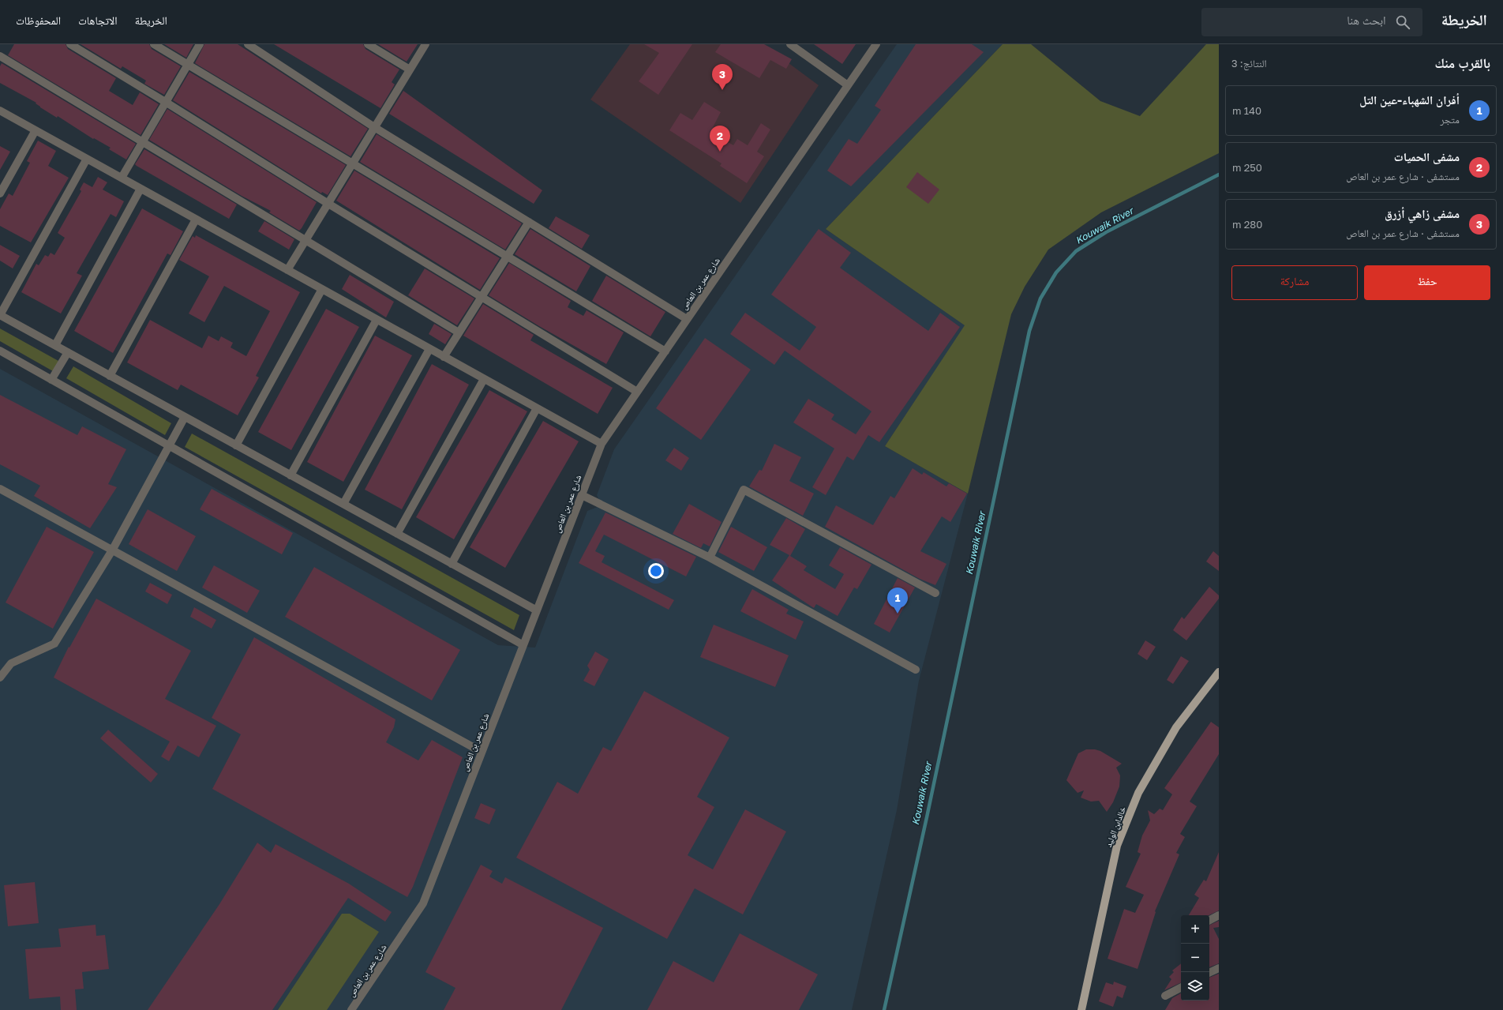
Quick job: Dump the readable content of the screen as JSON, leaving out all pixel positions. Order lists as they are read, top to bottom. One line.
{"streets":{"main road":["خالدابن الوليد"],"street":["شارع عمر بن العاص"]},"water":["Kouwaik River"],"page":{"header":"الخريطة","search":"ابحث هنا","nav":["الخريطة","الاتجاهات","المحفوظات"],"heading":["بالقرب منك","النتائج: 3"],"pins":["3","2","1"],"list":[{"mark":"1","name":"أفران الشهباء-عين التل","note":"متجر","value":"140 m"},{"mark":"2","name":"مشفى الحميات","note":"مستشفى · شارع عمر بن العاص","value":"250 m"},{"mark":"3","name":"مشفى زاهي أزرق","note":"مستشفى · شارع عمر بن العاص","value":"280 m"}],"buttons":["حفظ","مشاركة"],"map_buttons":["+","−"]}}
